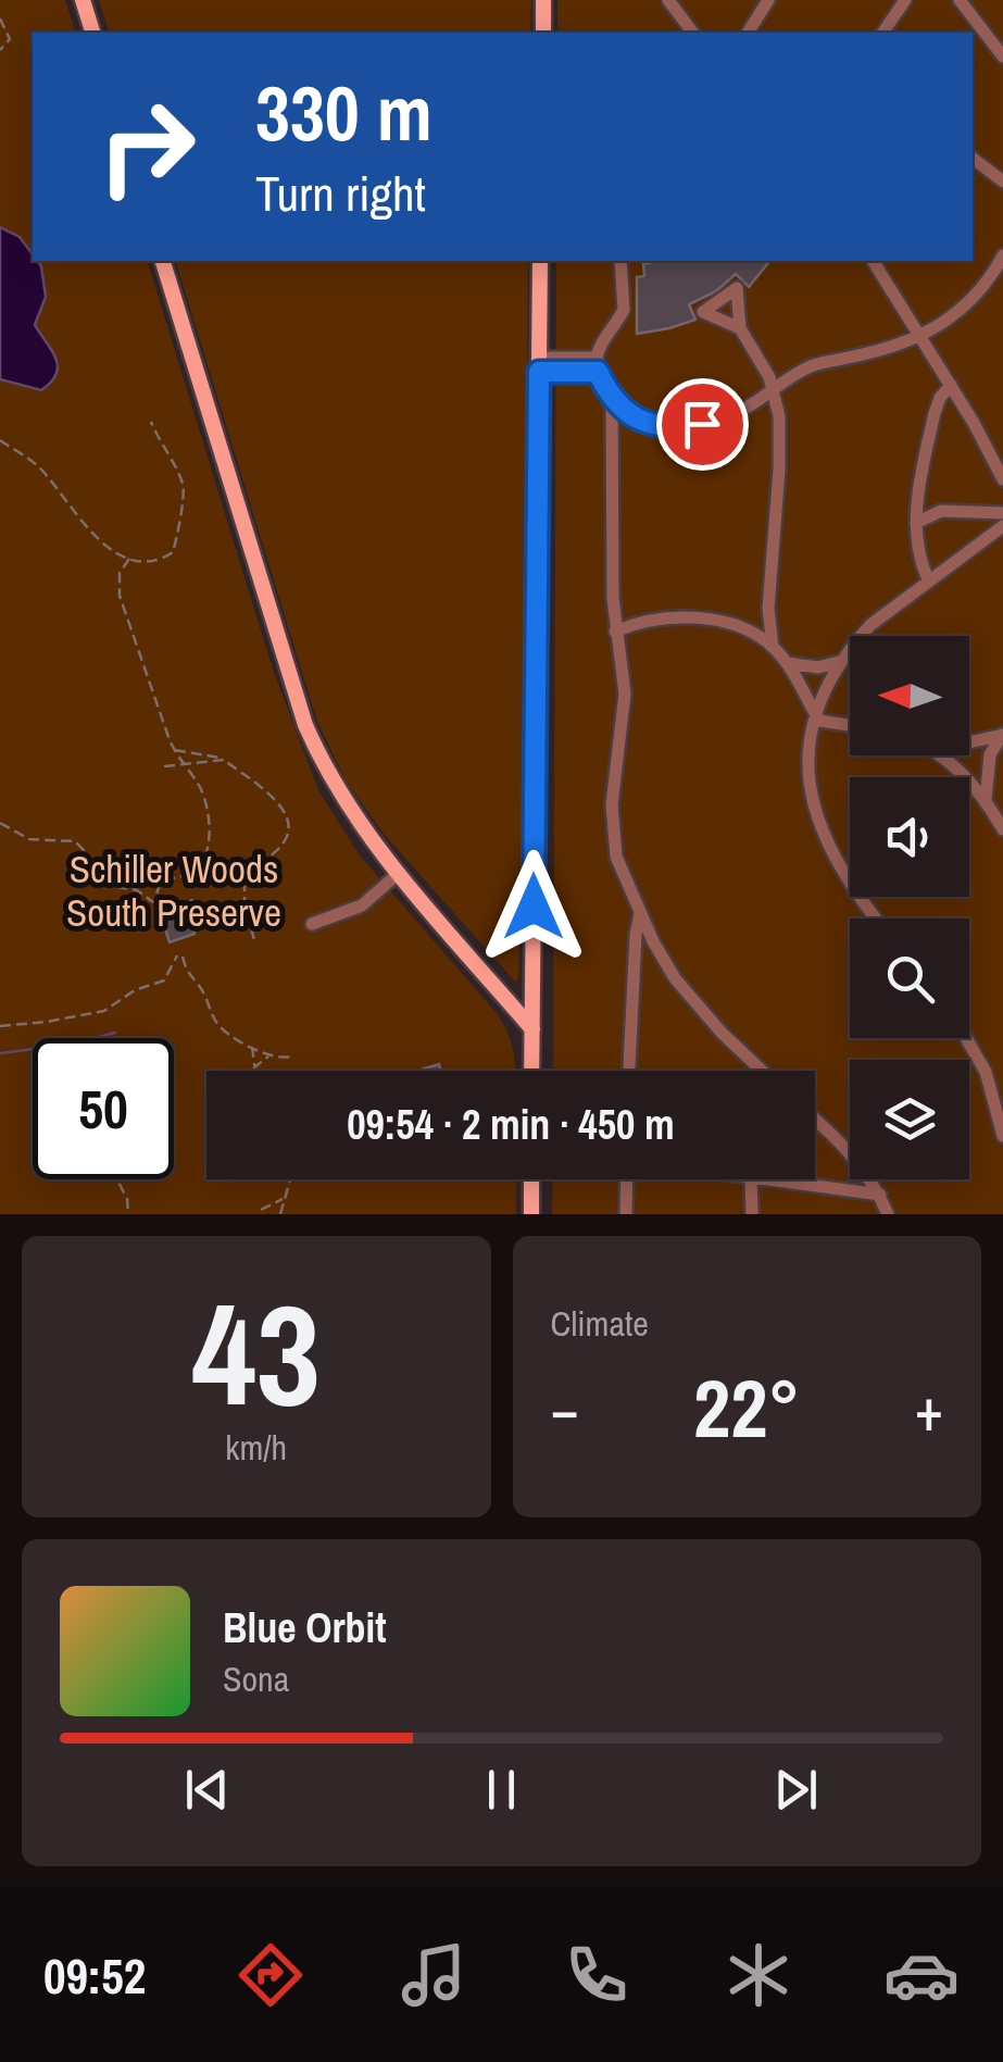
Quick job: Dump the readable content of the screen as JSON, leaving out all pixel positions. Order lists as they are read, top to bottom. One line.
{"parks":["Schiller Woods South Preserve"],"north":"left","page":{"turn":["330 m","Turn right"],"limit":"50","trip":"09:54 · 2 min · 450 m","tile":[["43","km/h"],"Climate"],"heat":["−","22°","+"],"song":["Blue Orbit","Sona"],"tabs":"09:52"}}
